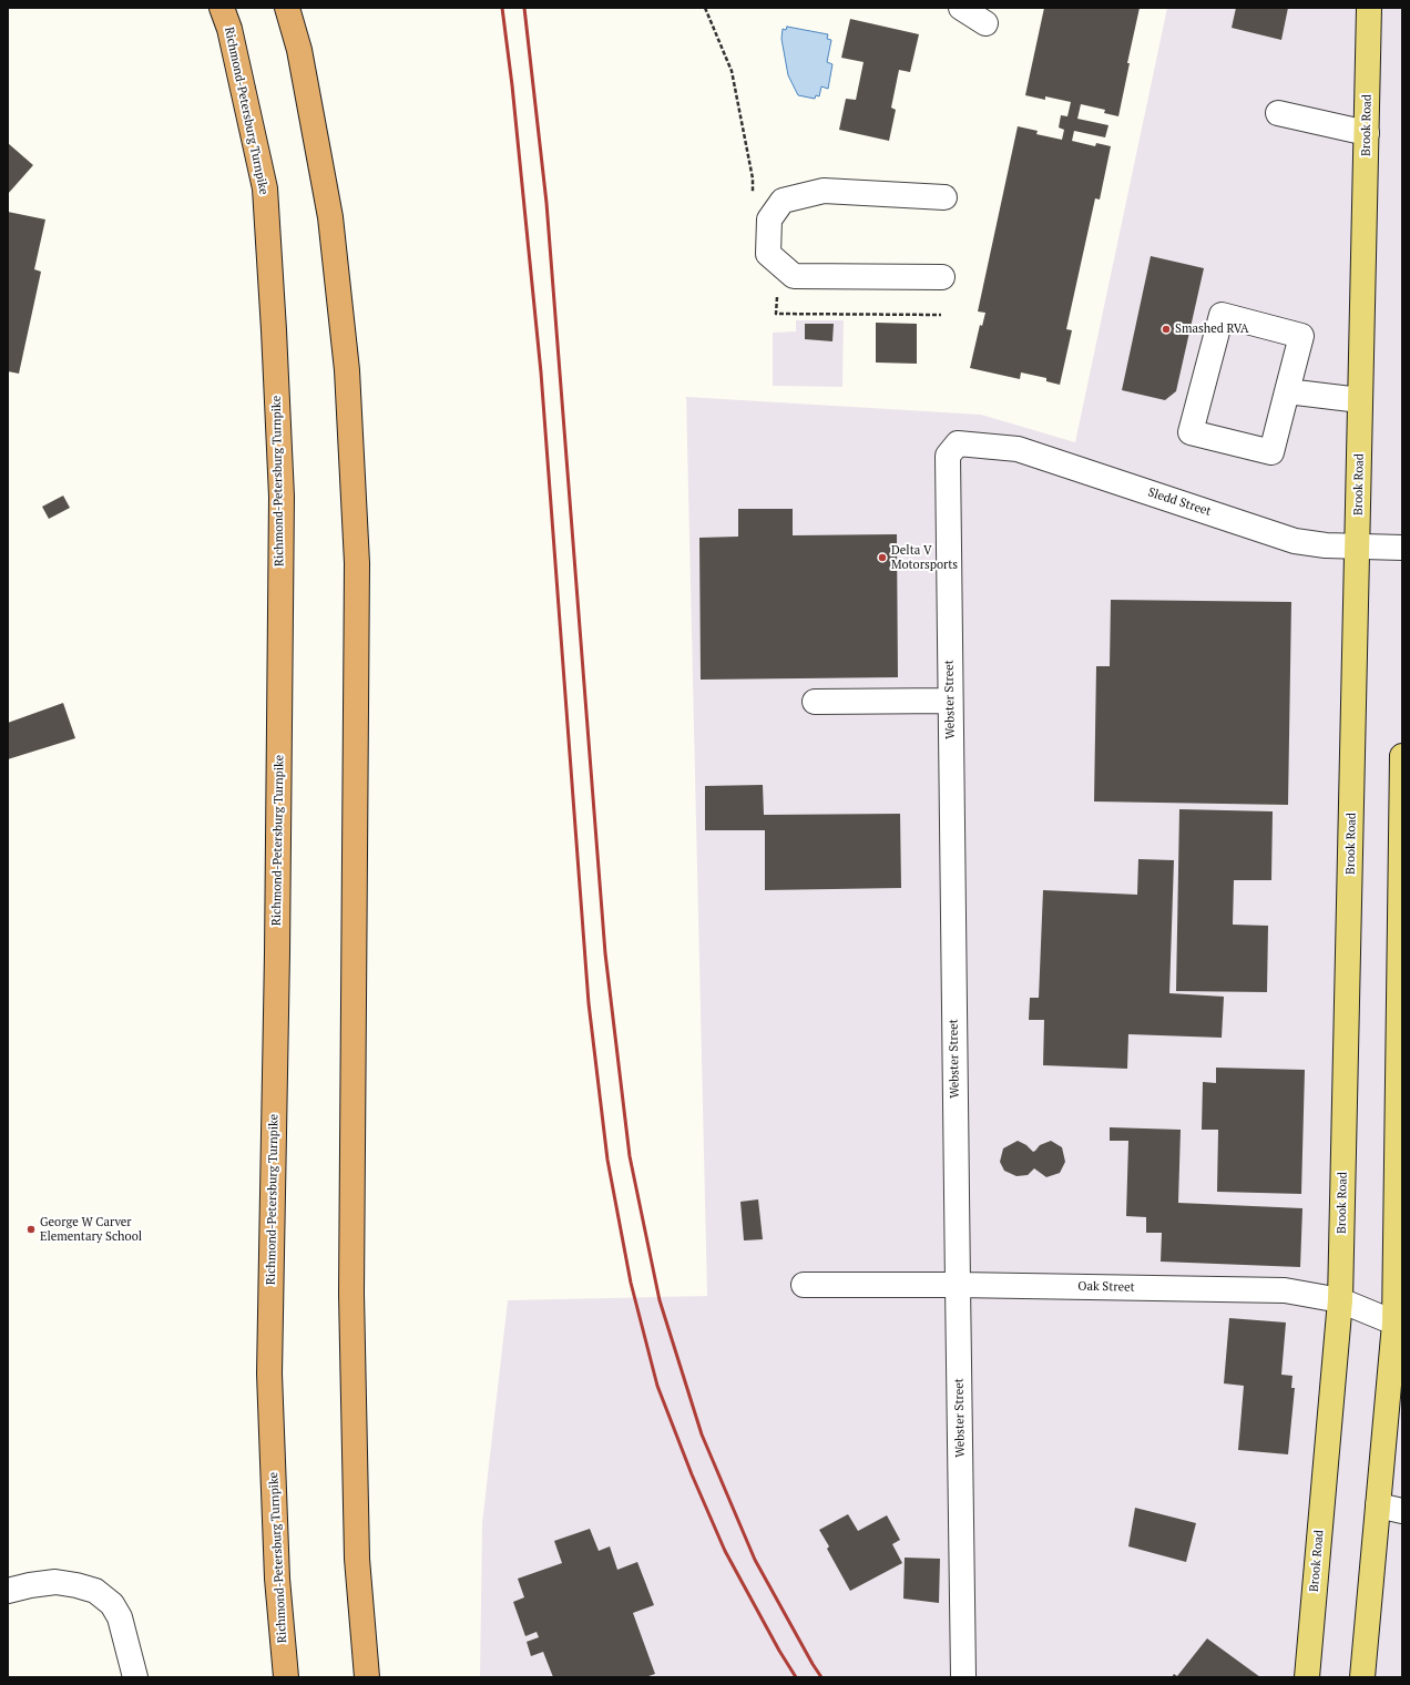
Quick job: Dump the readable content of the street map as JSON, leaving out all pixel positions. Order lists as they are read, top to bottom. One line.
{"streets":{"highway":["Richmond-Petersburg Turnpike"],"main road":["Brook Road"],"street":["Sledd Street","Webster Street","Oak Street"]},"crossings":[["Brook Road","Sledd Street"],["Brook Road","Oak Street"],["Sledd Street","Webster Street"],["Webster Street","Oak Street"]],"places":["Smashed RVA","Delta V Motorsports","George W Carver Elementary School"]}
